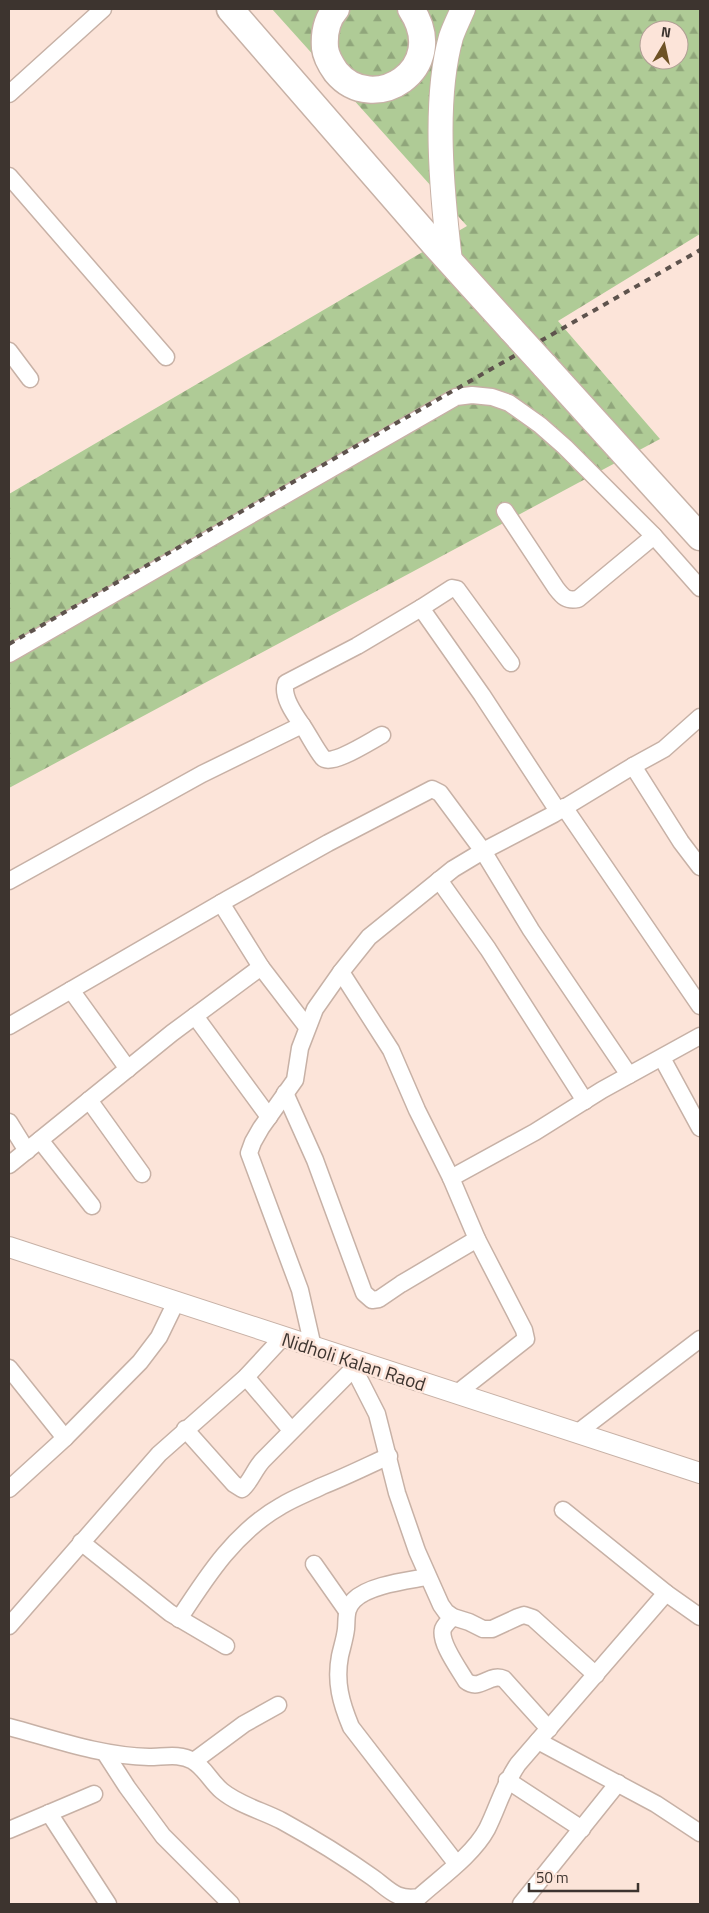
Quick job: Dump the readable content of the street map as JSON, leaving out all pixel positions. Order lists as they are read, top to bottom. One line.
{"streets":{"street":["Nidholi Kalan Raod"]},"scale_bar":"50 m","north":"top"}
